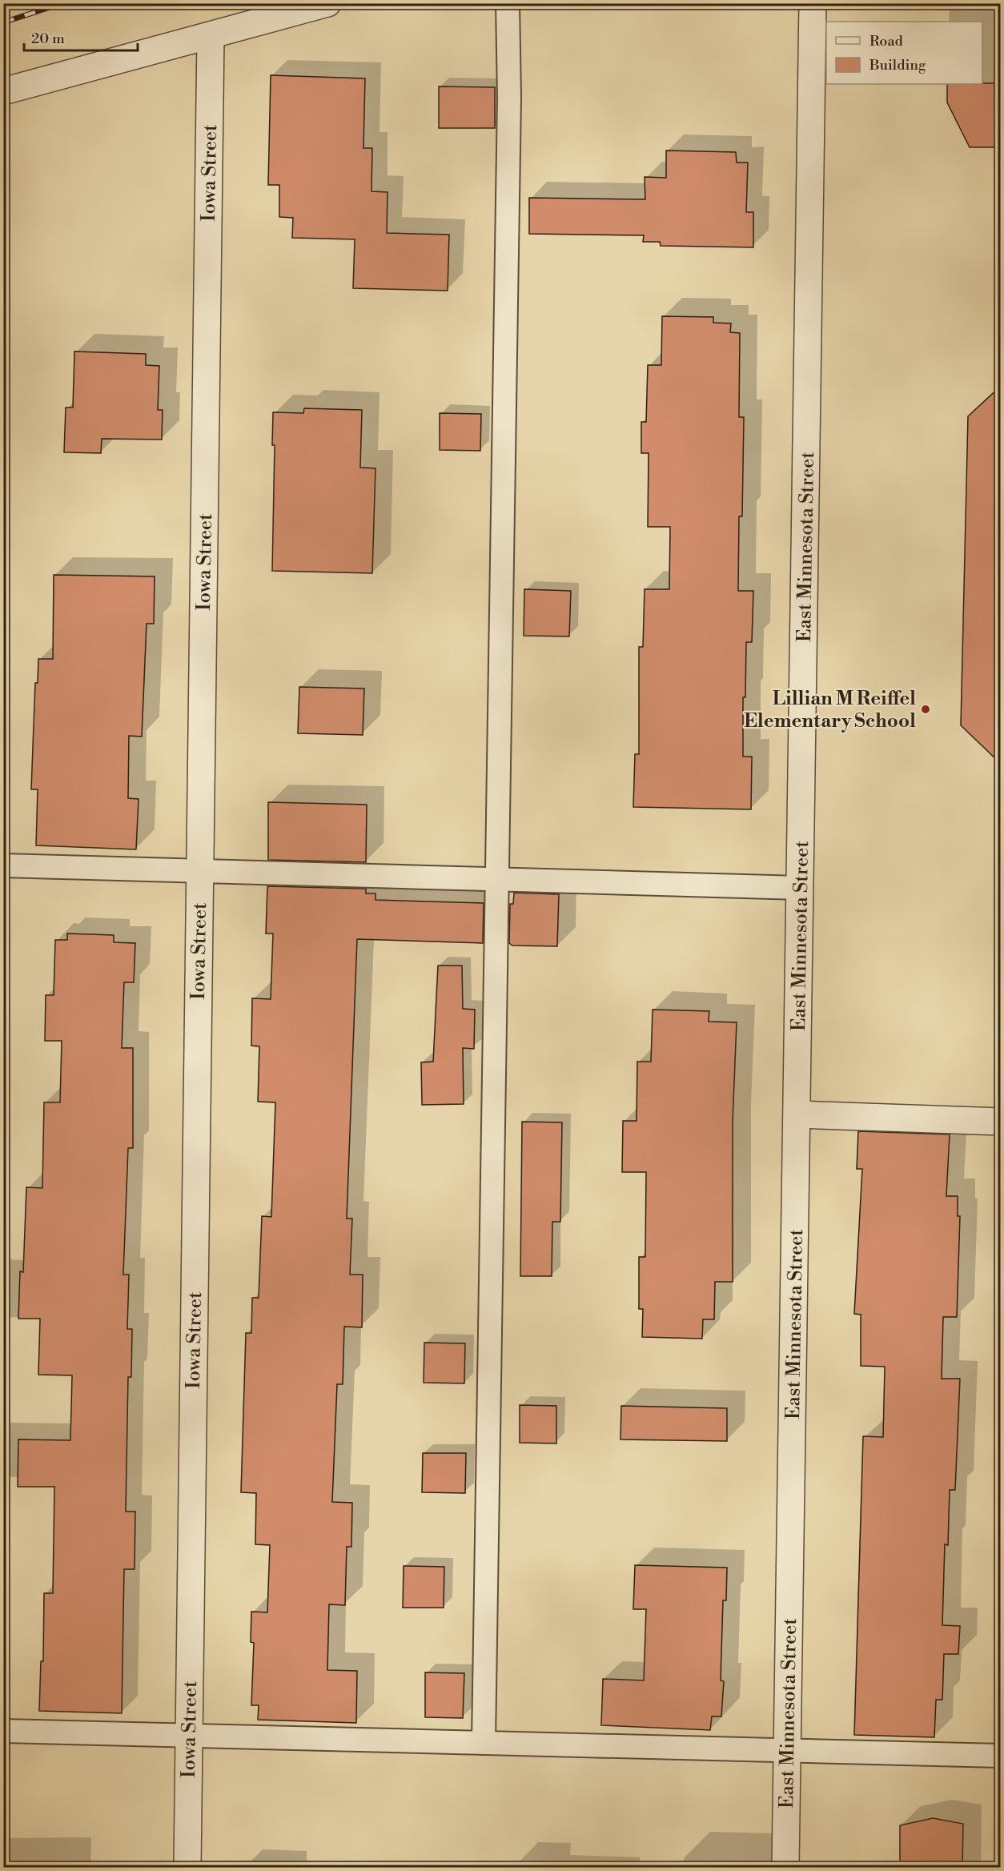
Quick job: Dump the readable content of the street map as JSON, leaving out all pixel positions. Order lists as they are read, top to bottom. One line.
{"streets":{"street":["Iowa Street","East Minnesota Street"]},"places":["Lillian M Reiffel Elementary School"],"legend":["Road","Building"],"scale_bar":"20 m"}
